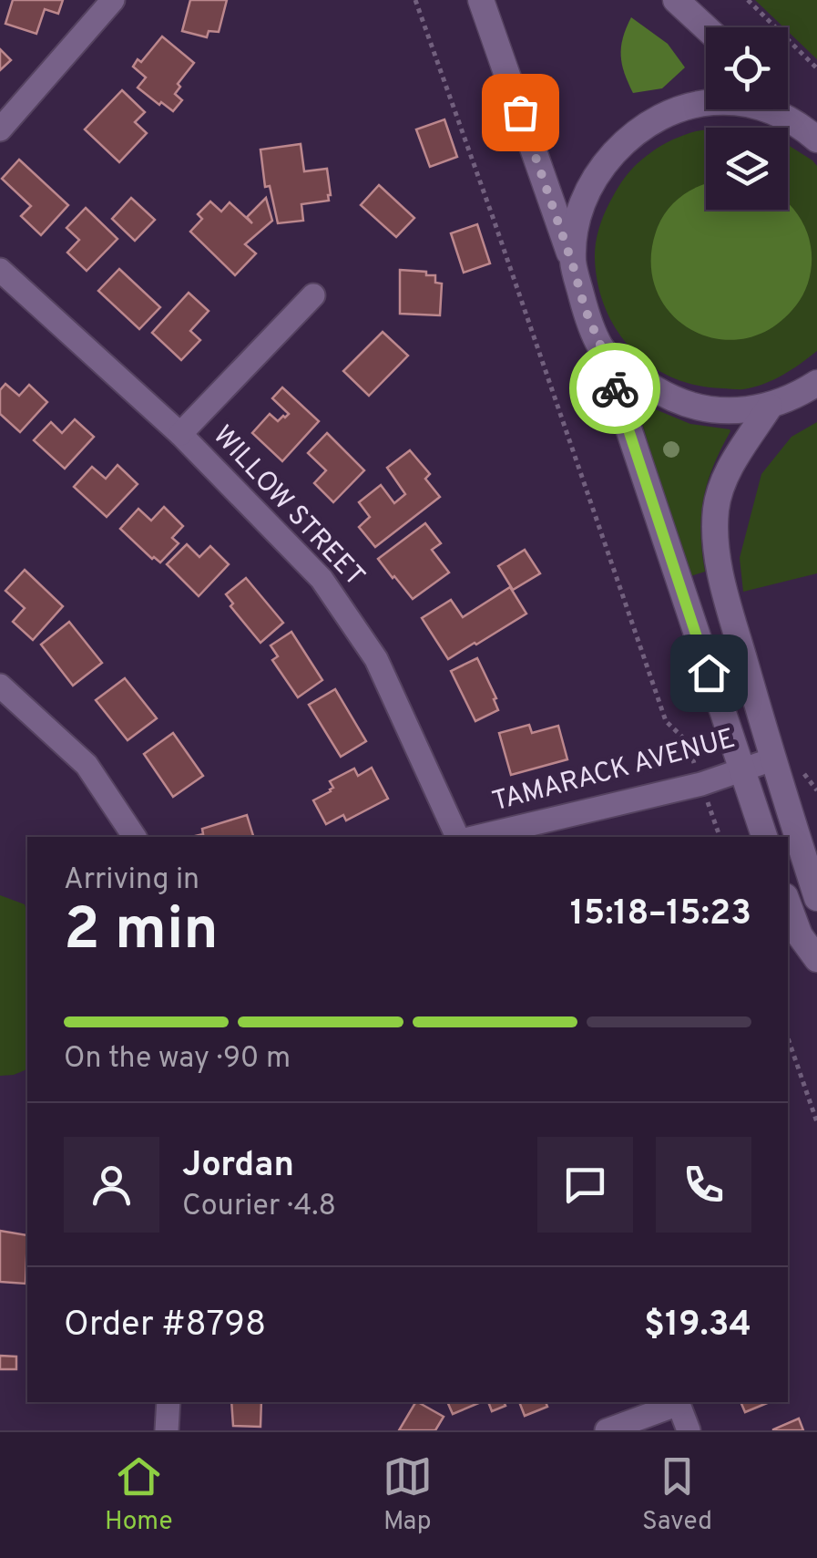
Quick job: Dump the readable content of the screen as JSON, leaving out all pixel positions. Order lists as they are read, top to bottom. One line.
{"streets":{"street":["WILLOW STREET","TAMARACK AVENUE"]},"page":{"heading":["2 min","Arriving in","15:18–15:23"],"panel":["Jordan","Courier · 4.8","Order #8798","$19.34"],"bar":"On the way · 90 m","tabs":["Home","Map","Saved"]}}
